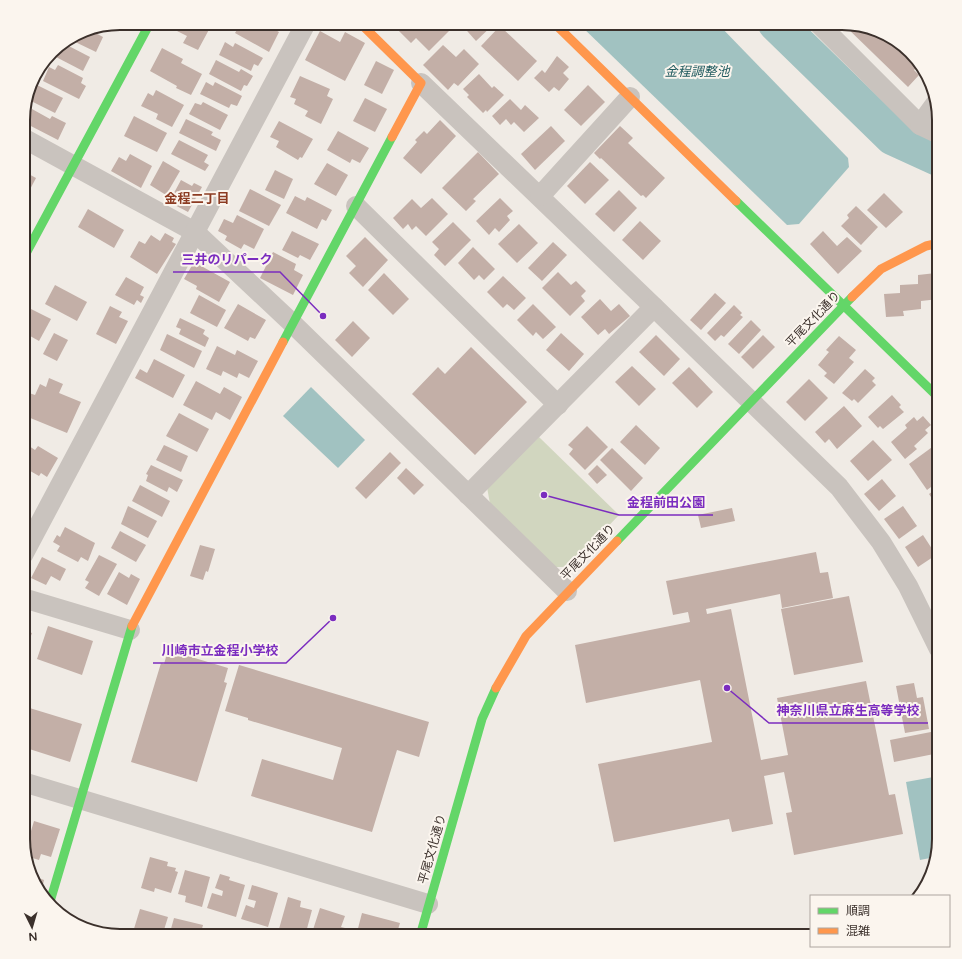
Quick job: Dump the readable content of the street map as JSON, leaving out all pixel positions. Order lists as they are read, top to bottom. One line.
{"streets":{"street":["平尾文化通り"]},"districts":["金程二丁目"],"water":["金程調整池"],"places":["三井のリパーク","金程前田公園","川崎市立金程小学校","神奈川県立麻生高等学校"],"legend":["順調","混雑"],"north":"bottom"}
